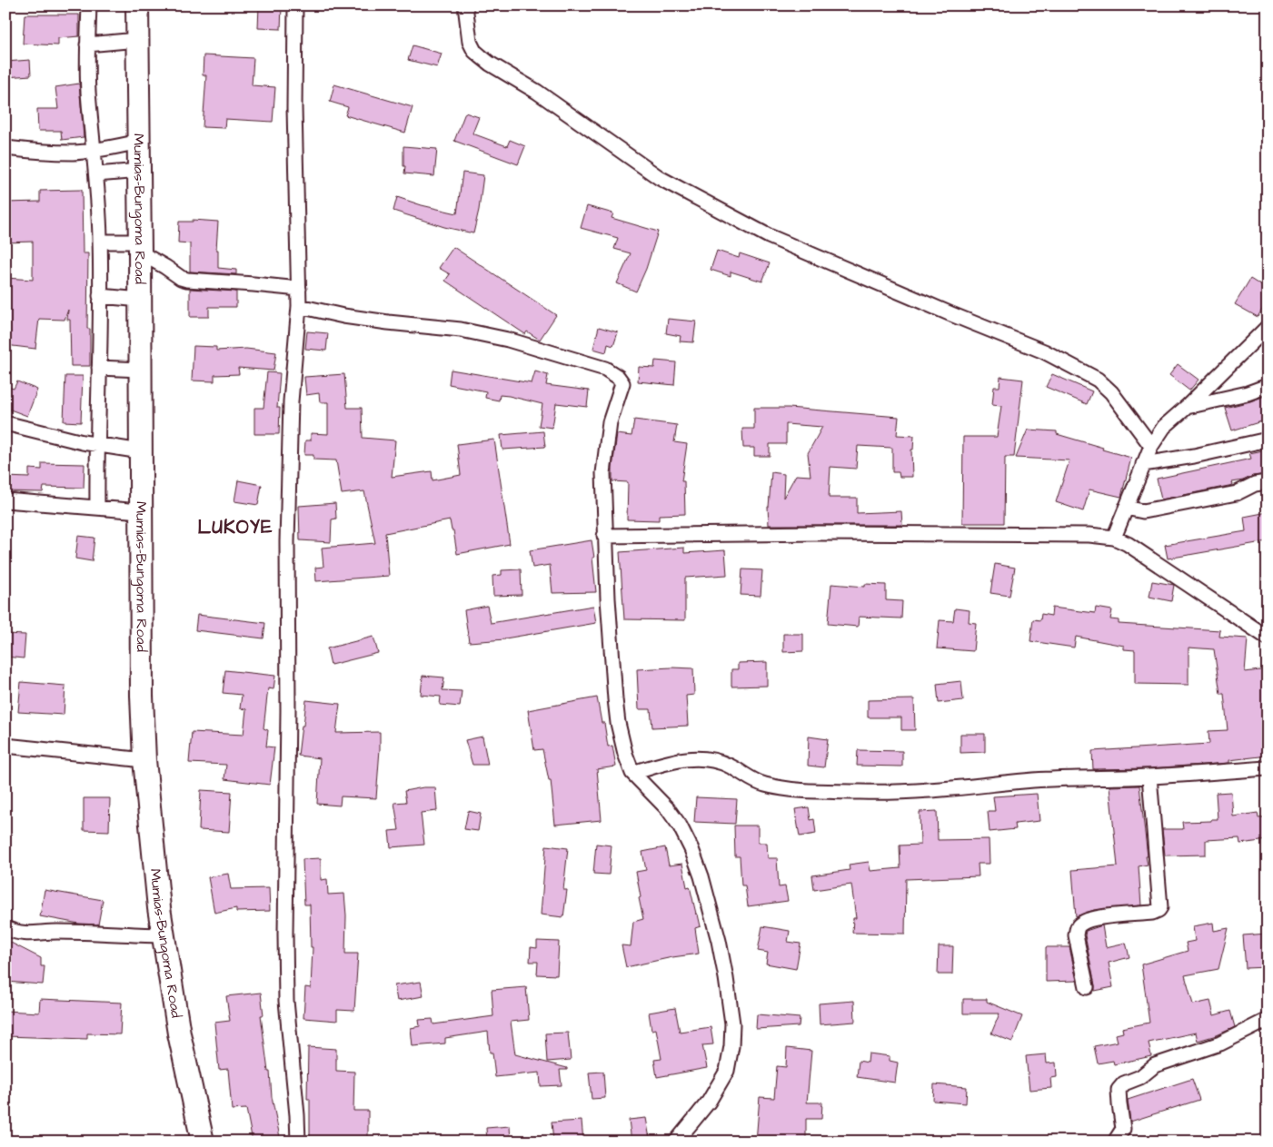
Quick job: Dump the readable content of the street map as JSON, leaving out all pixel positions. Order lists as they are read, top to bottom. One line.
{"streets":{"highway":["Mumias-Bungoma Road"]},"districts":["LUKOYE"]}
